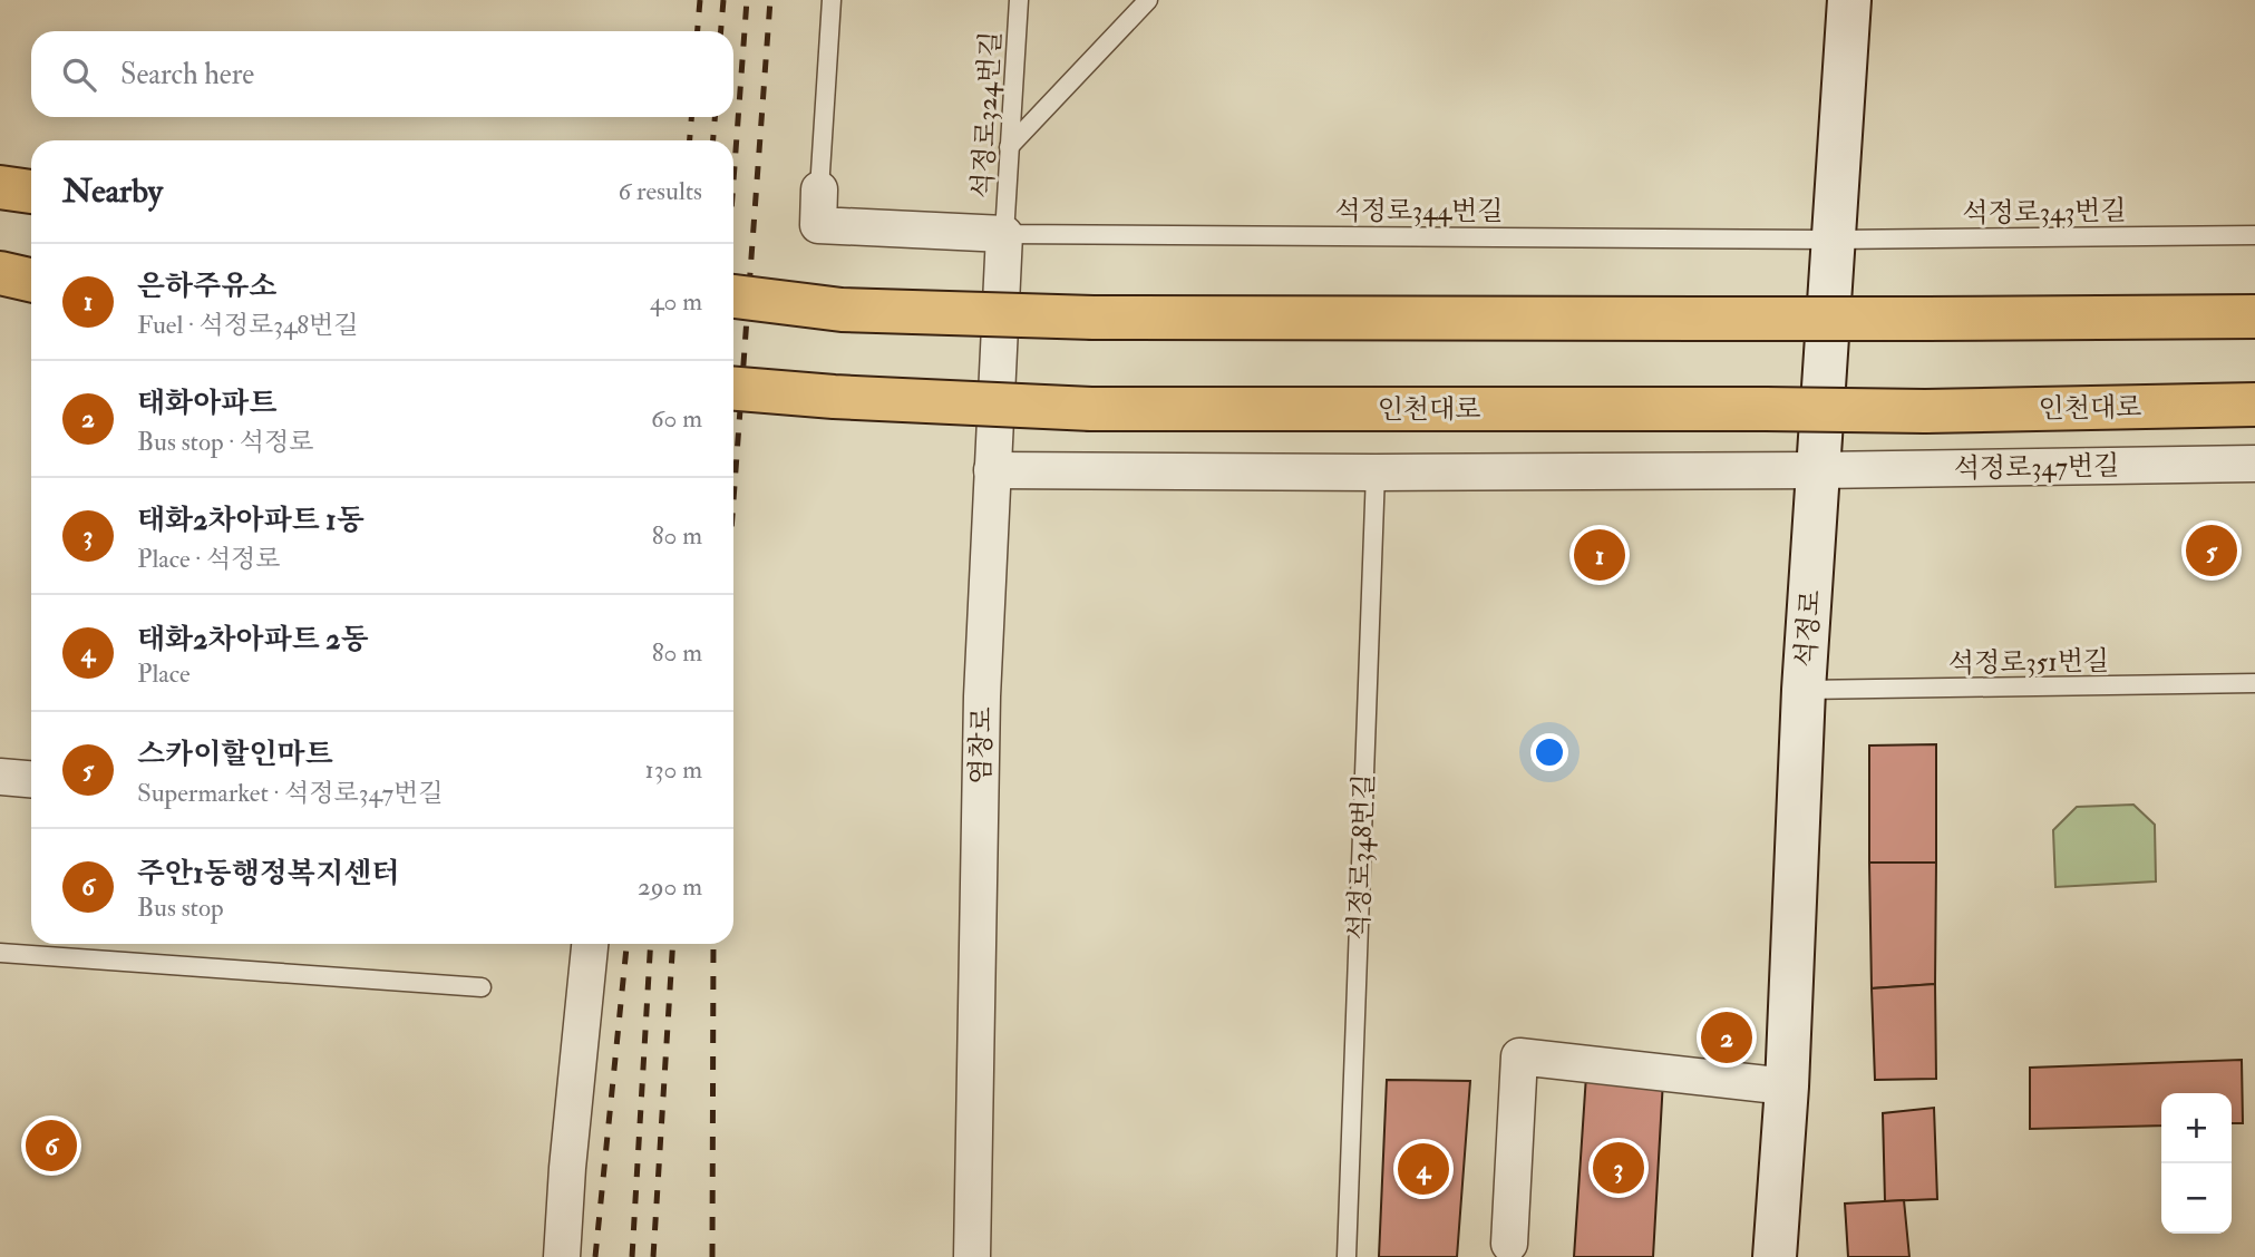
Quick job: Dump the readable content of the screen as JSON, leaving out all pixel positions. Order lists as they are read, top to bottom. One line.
{"streets":{"highway":["인천대로"],"main road":["석정로"],"street":["석정로347번길","염창로"],"lane":["석정로324번길","석정로344번길","석정로343번길","석정로351번길","석정로348번길"]},"crossings":[["석정로324번길","석정로344번길"],["석정로324번길","염창로"],["석정로344번길","석정로343번길"],["석정로344번길","석정로"],["석정로344번길","염창로"],["석정로343번길","석정로"],["석정로347번길","석정로"],["석정로","석정로351번길"]],"page":{"search":"Search here","heading":["Nearby","6 results"],"list":[{"mark":"1","name":"은하주유소","note":"Fuel · 석정로348번길","value":"40 m"},{"mark":"2","name":"태화아파트","note":"Bus stop · 석정로","value":"60 m"},{"mark":"3","name":"태화2차아파트 1동","note":"Place · 석정로","value":"80 m"},{"mark":"4","name":"태화2차아파트 2동","note":"Place","value":"80 m"},{"mark":"5","name":"스카이할인마트","note":"Supermarket · 석정로347번길","value":"130 m"},{"mark":"6","name":"주안1동행정복지센터","note":"Bus stop","value":"290 m"}],"pins":["5","1","2","6","3","4"],"map_buttons":["+","−"]}}
